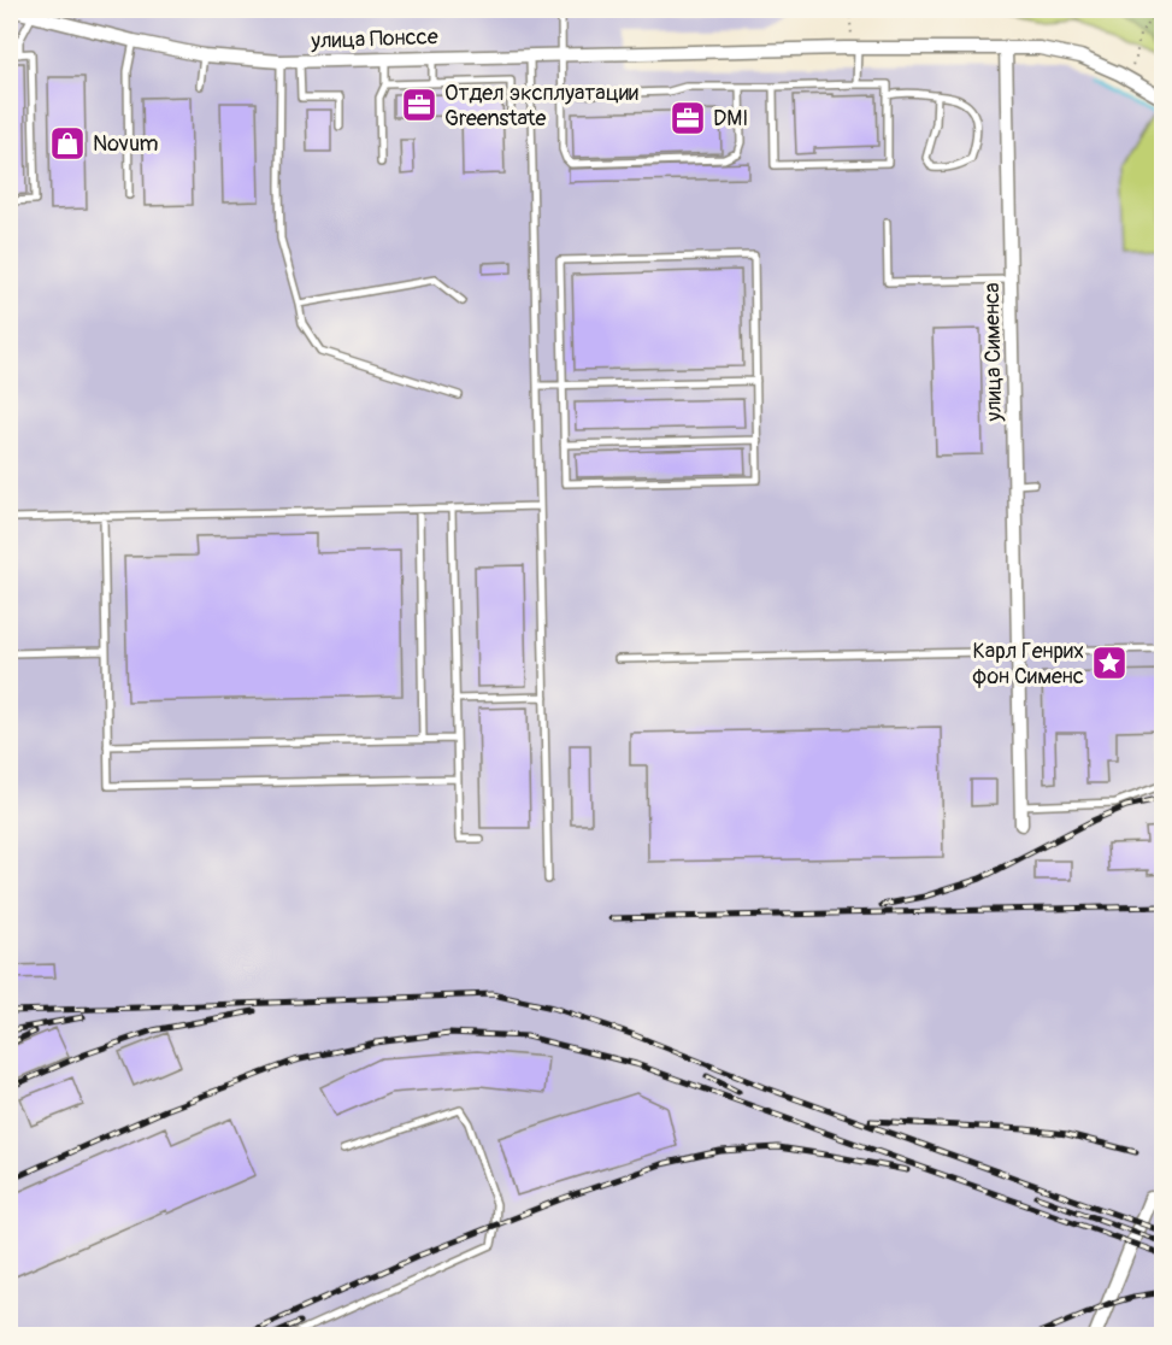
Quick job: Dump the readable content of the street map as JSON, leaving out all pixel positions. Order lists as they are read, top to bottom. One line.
{"streets":{"street":["улица Понссе","улица Сименса"]},"crossings":[["улица Понссе","улица Сименса"]],"places":{"office":["Отдел эксплуатации Greenstate","DMI"],"shop":["Novum"],"place":["Карл Генрих фон Сименс"]}}
